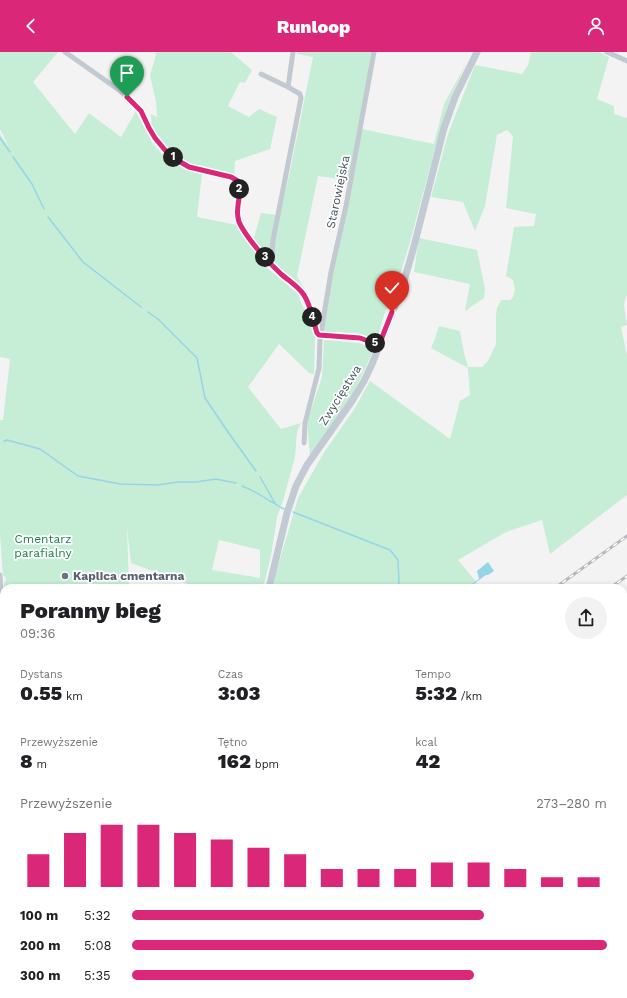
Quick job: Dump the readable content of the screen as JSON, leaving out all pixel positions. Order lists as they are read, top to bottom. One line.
{"streets":{"main road":["Zwycięstwa"],"street":["Starowiejska"]},"parks":["Cmentarz parafialny"],"places":["Kaplica cmentarna"],"page":{"header":"Runloop","pins":["1","2","3","4","5"],"heading":["Poranny bieg","09:36"],"stats":[["Dystans","0.55 km"],["Czas","3:03"],["Tempo","5:32 /km"],["Przewyższenie","8 m"],["Tętno","162 bpm"],["kcal","42"]],"chart":["Przewyższenie","273–280 m"],"list":[{"name":"100 m","note":"5:32"},{"name":"200 m","note":"5:08"},{"name":"300 m","note":"5:35"}]}}
